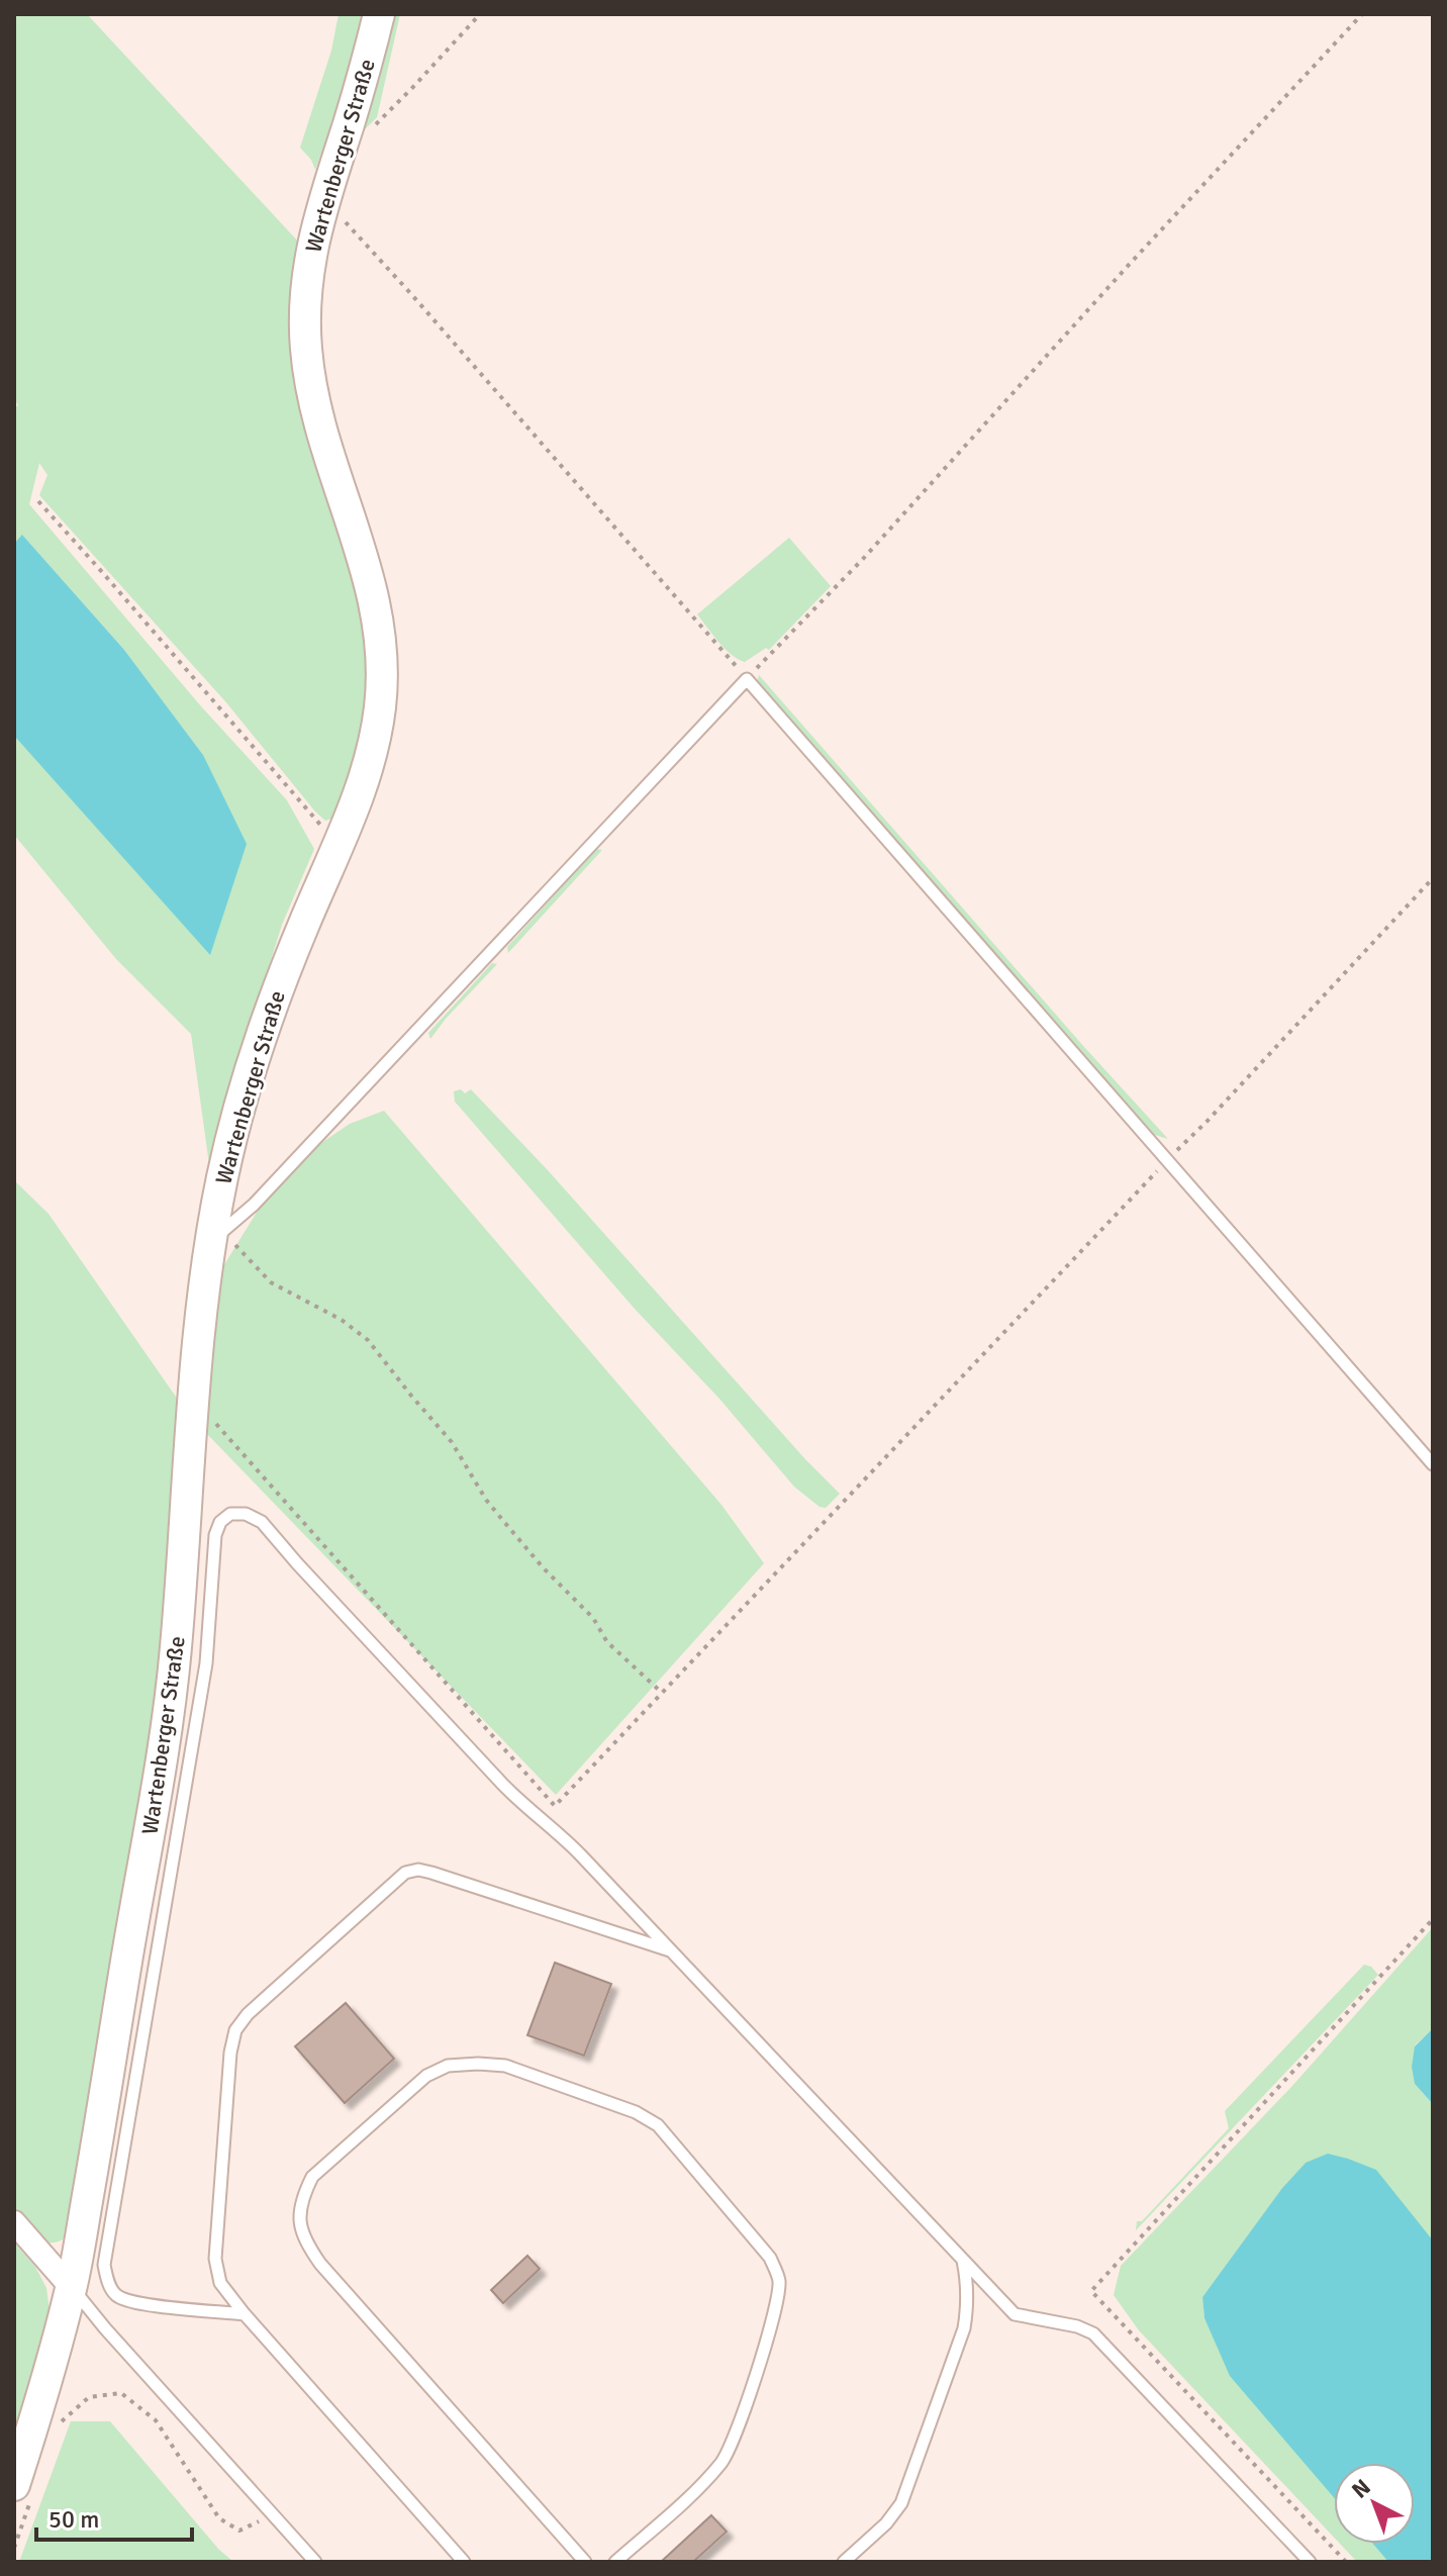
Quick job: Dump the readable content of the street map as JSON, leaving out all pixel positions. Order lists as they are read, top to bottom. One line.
{"streets":{"main road":["Wartenberger Straße"]},"scale_bar":"50 m","north":"top left"}
